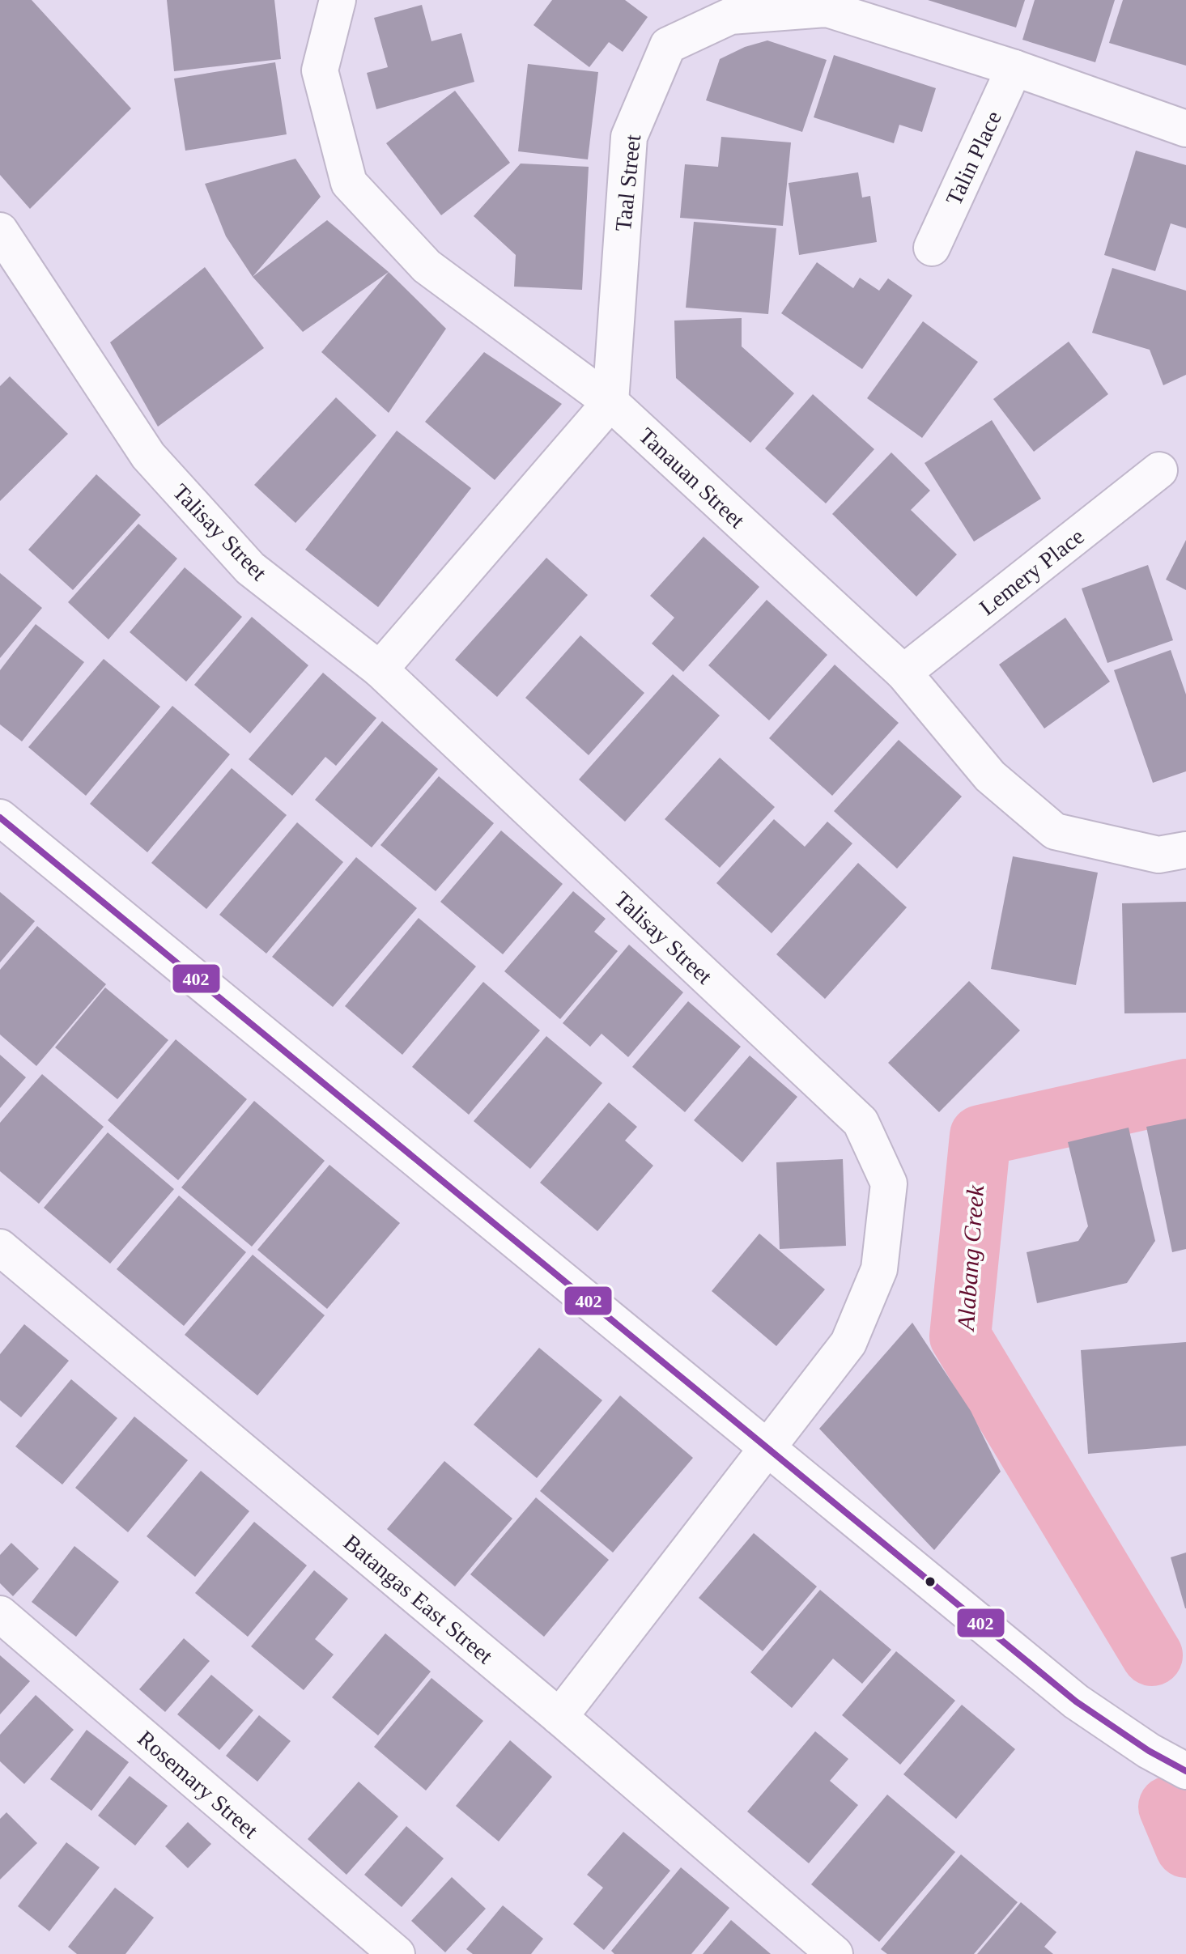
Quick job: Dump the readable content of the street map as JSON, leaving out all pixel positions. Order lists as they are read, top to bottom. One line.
{"streets":{"street":["Talin Place","Taal Street","Tanauan Street","Talisay Street","Lemery Place","Batangas East Street","Rosemary Street"]},"crossings":[["Talin Place","Taal Street"],["Taal Street","Tanauan Street"],["Tanauan Street","Lemery Place"],["Talisay Street","Batangas East Street"]],"water":["Alabang Creek"],"lines":["transit line 402"]}
